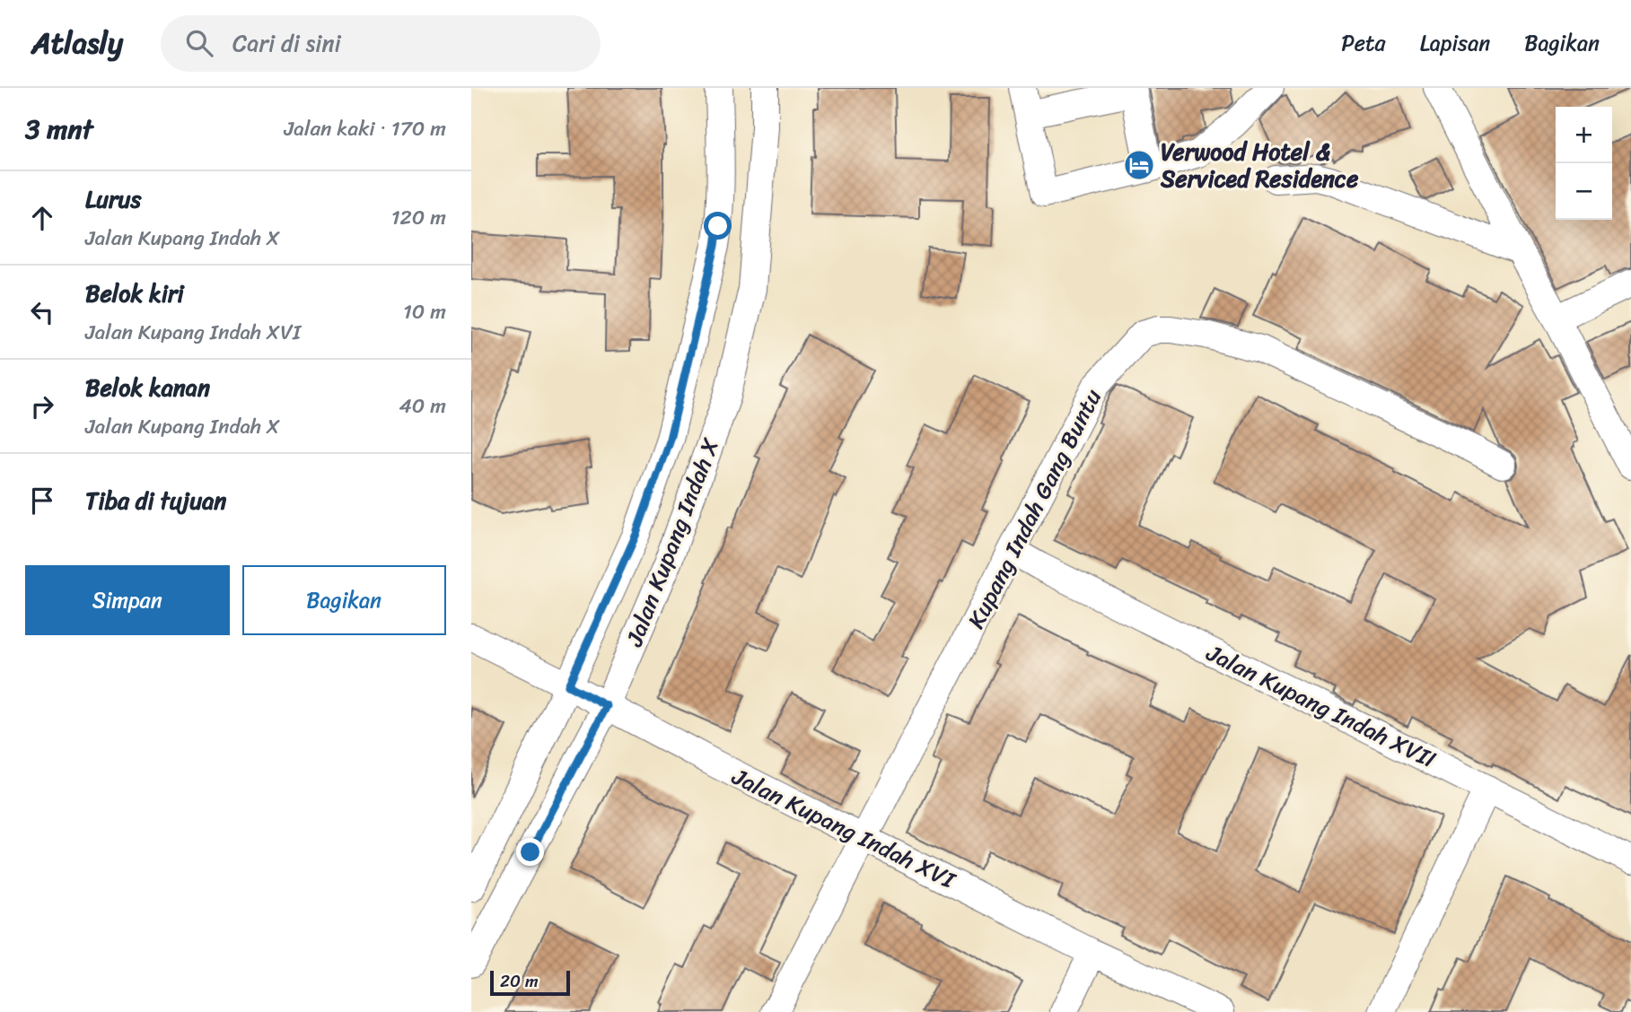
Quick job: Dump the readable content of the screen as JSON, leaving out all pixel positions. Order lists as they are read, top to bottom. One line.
{"streets":{"street":["Kupang Indah Gang Buntu","Jalan Kupang Indah X","Jalan Kupang Indah XVII","Jalan Kupang Indah XVI"]},"crossings":[["Kupang Indah Gang Buntu","Jalan Kupang Indah XVII"],["Kupang Indah Gang Buntu","Jalan Kupang Indah XVI"],["Jalan Kupang Indah X","Jalan Kupang Indah XVI"]],"places":{"hotel":["Verwood Hotel & Serviced Residence"]},"scale_bar":"20 m","page":{"header":"Atlasly","search":"Cari di sini","nav":["Peta","Lapisan","Bagikan"],"heading":["3 mnt","Jalan kaki · 170 m"],"map_buttons":["+","−"],"list":[["Lurus","Jalan Kupang Indah X","120 m"],["Belok kiri","Jalan Kupang Indah XVI","10 m"],["Belok kanan","Jalan Kupang Indah X","40 m"],"Tiba di tujuan"],"buttons":["Simpan","Bagikan"],"scale":"20 m"}}
